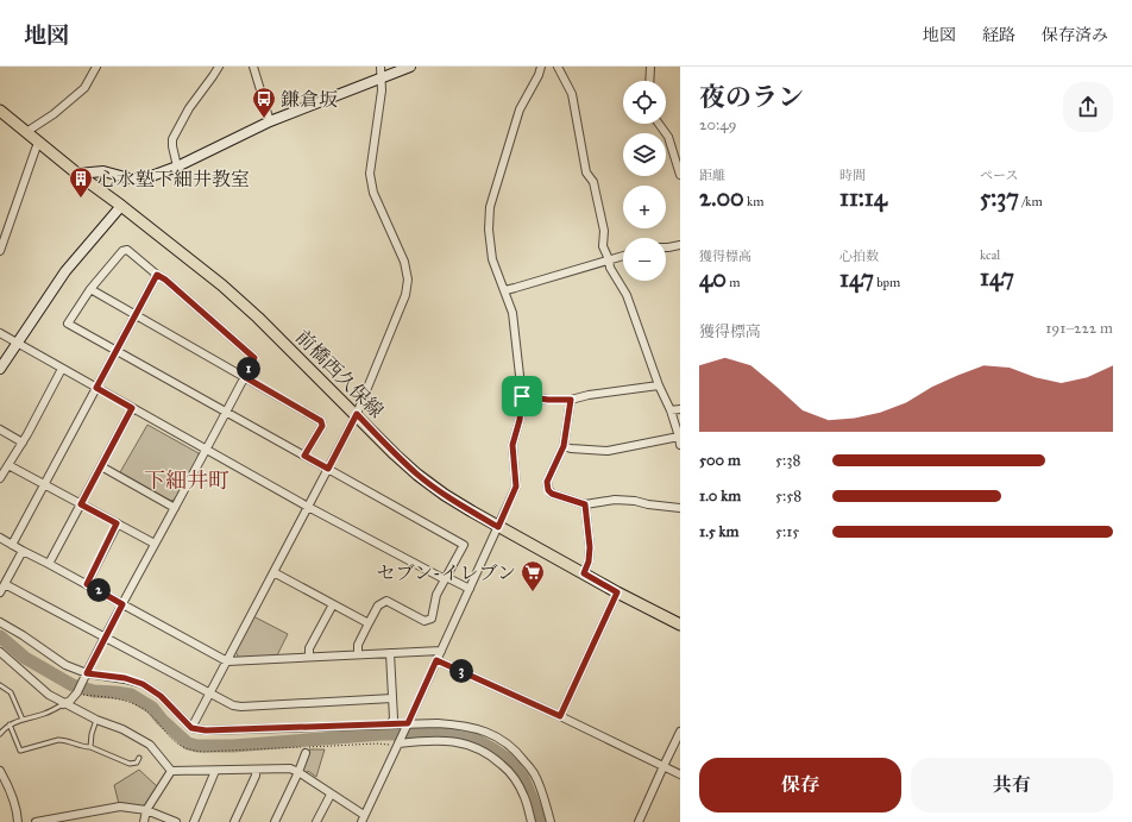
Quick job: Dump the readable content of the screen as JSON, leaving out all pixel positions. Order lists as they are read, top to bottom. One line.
{"streets":{"main road":["前橋西久保線"]},"districts":["下細井町"],"places":{"bus stop":["鎌倉坂"],"building":["心水塾下細井教室"],"supermarket":["セブン-イレブン"]},"page":{"header":"地図","nav":["地図","経路","保存済み"],"heading":["夜のラン","20:49"],"map_buttons":["+","−"],"stats":[["距離","2.00 km"],["時間","11:14"],["ペース","5:37 /km"],["獲得標高","40 m"],["心拍数","147 bpm"],["kcal","147"]],"chart":["獲得標高","191–222 m"],"pins":["1","2","3"],"list":[{"name":"500 m","note":"5:38"},{"name":"1.0 km","note":"5:58"},{"name":"1.5 km","note":"5:15"}],"buttons":["保存","共有"]}}
